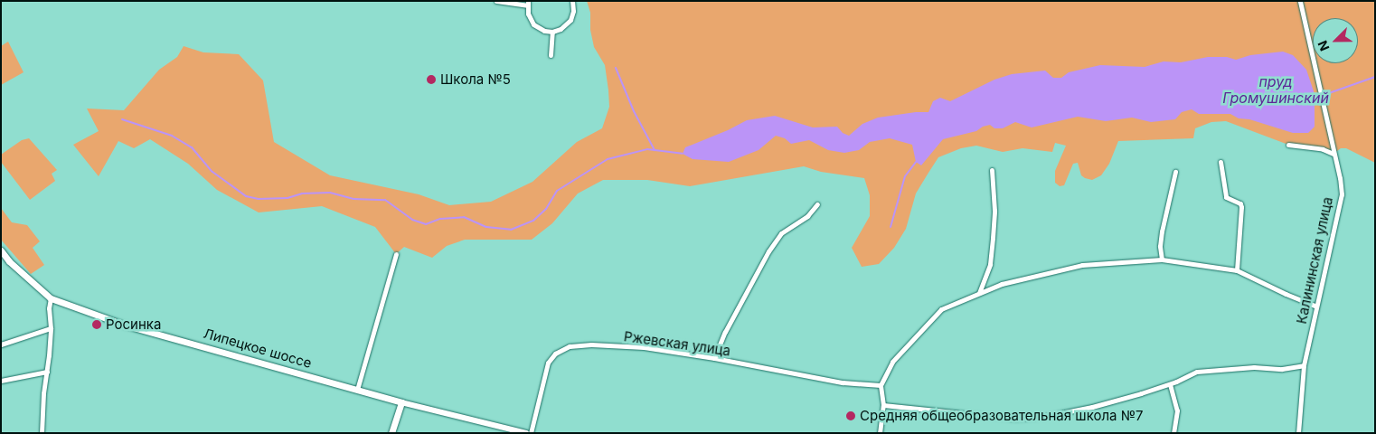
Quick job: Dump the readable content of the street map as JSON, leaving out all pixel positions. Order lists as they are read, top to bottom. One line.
{"streets":{"main road":["Липецкое шоссе"],"street":["Калининская улица","Ржевская улица"]},"water":["пруд Громушинский"],"places":["Школа №5","Росинка","Средняя общеобразовательная школа №7"],"north":"bottom left"}
